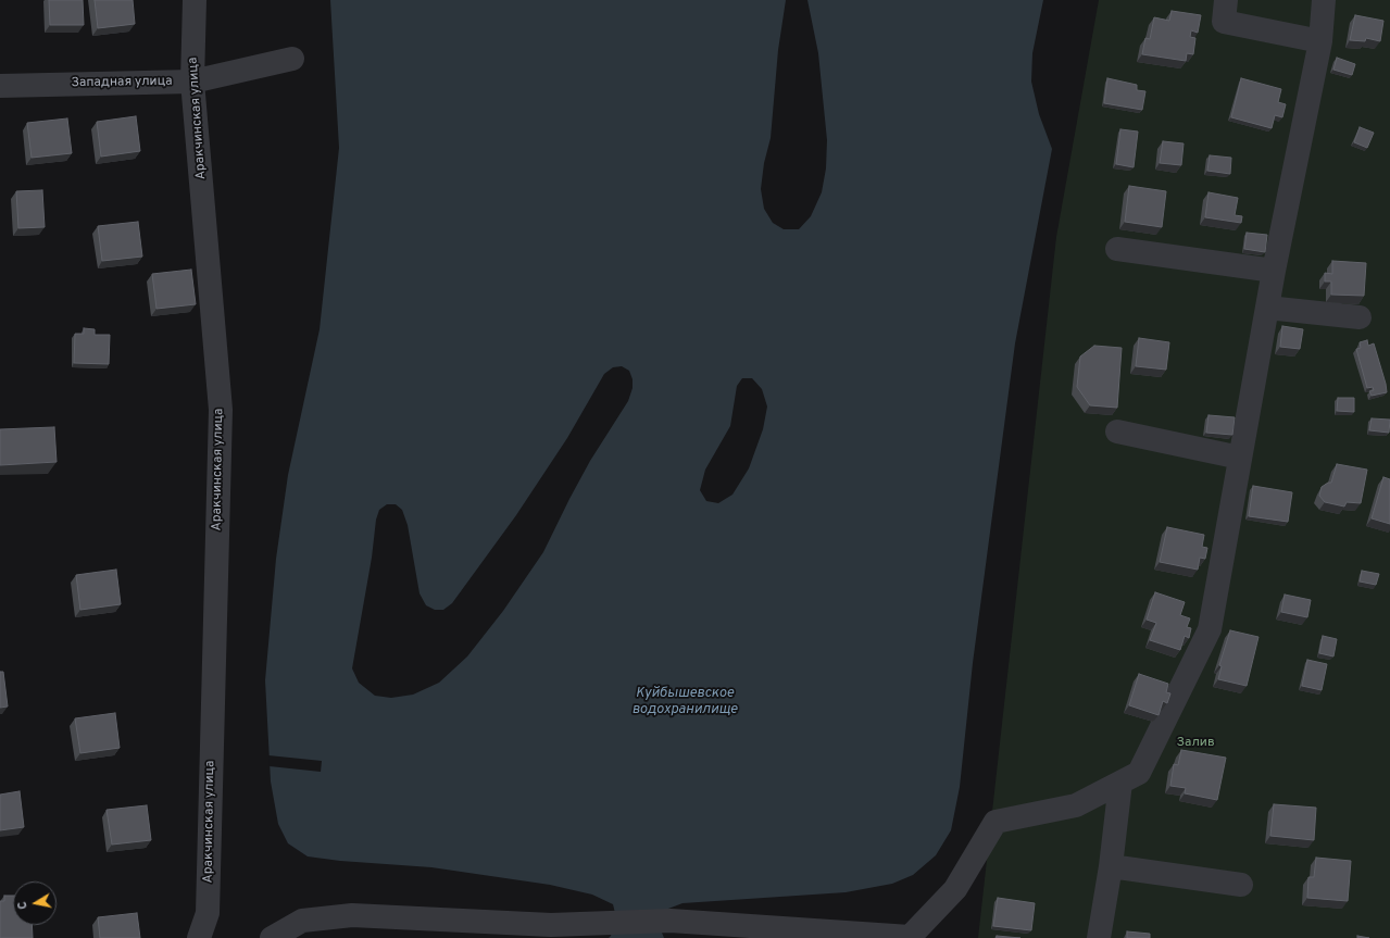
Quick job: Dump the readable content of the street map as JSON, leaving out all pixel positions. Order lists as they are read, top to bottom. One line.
{"streets":{"street":["Западная улица","Аракчинская улица"]},"crossings":[["Западная улица","Аракчинская улица"]],"water":["Куйбышевское водохранилище"],"parks":["Залив"],"north":"left"}
